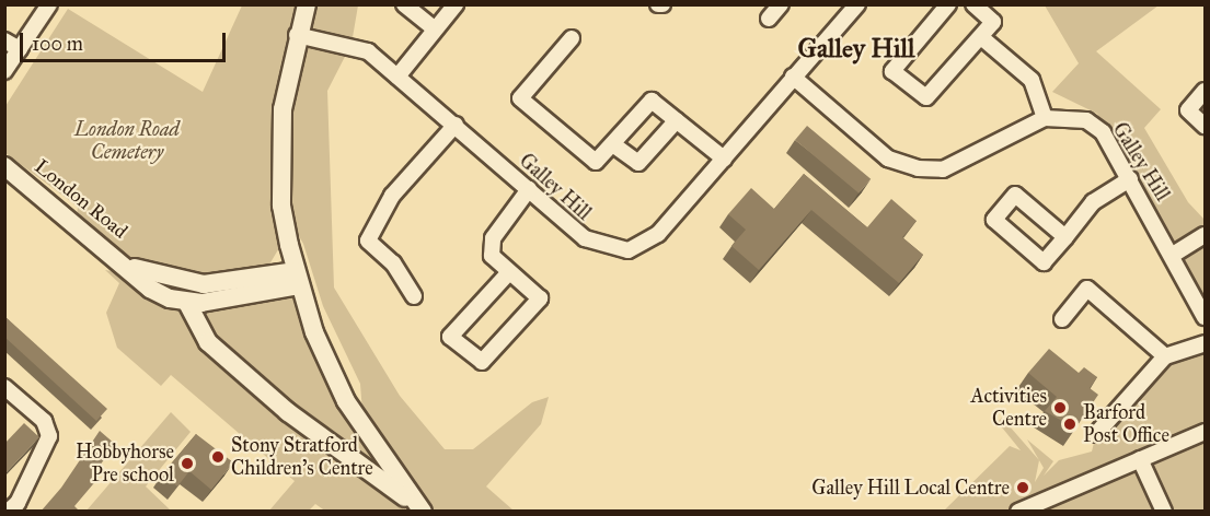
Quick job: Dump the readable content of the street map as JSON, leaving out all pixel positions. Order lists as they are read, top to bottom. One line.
{"streets":{"street":["Galley Hill","London Road"]},"districts":["Galley Hill"],"parks":["London Road Cemetery"],"places":["Activities Centre","Barford Post Office","Stony Stratford Children’s Centre","Hobbyhorse Pre school","Galley Hill Local Centre"],"scale_bar":"100 m"}
